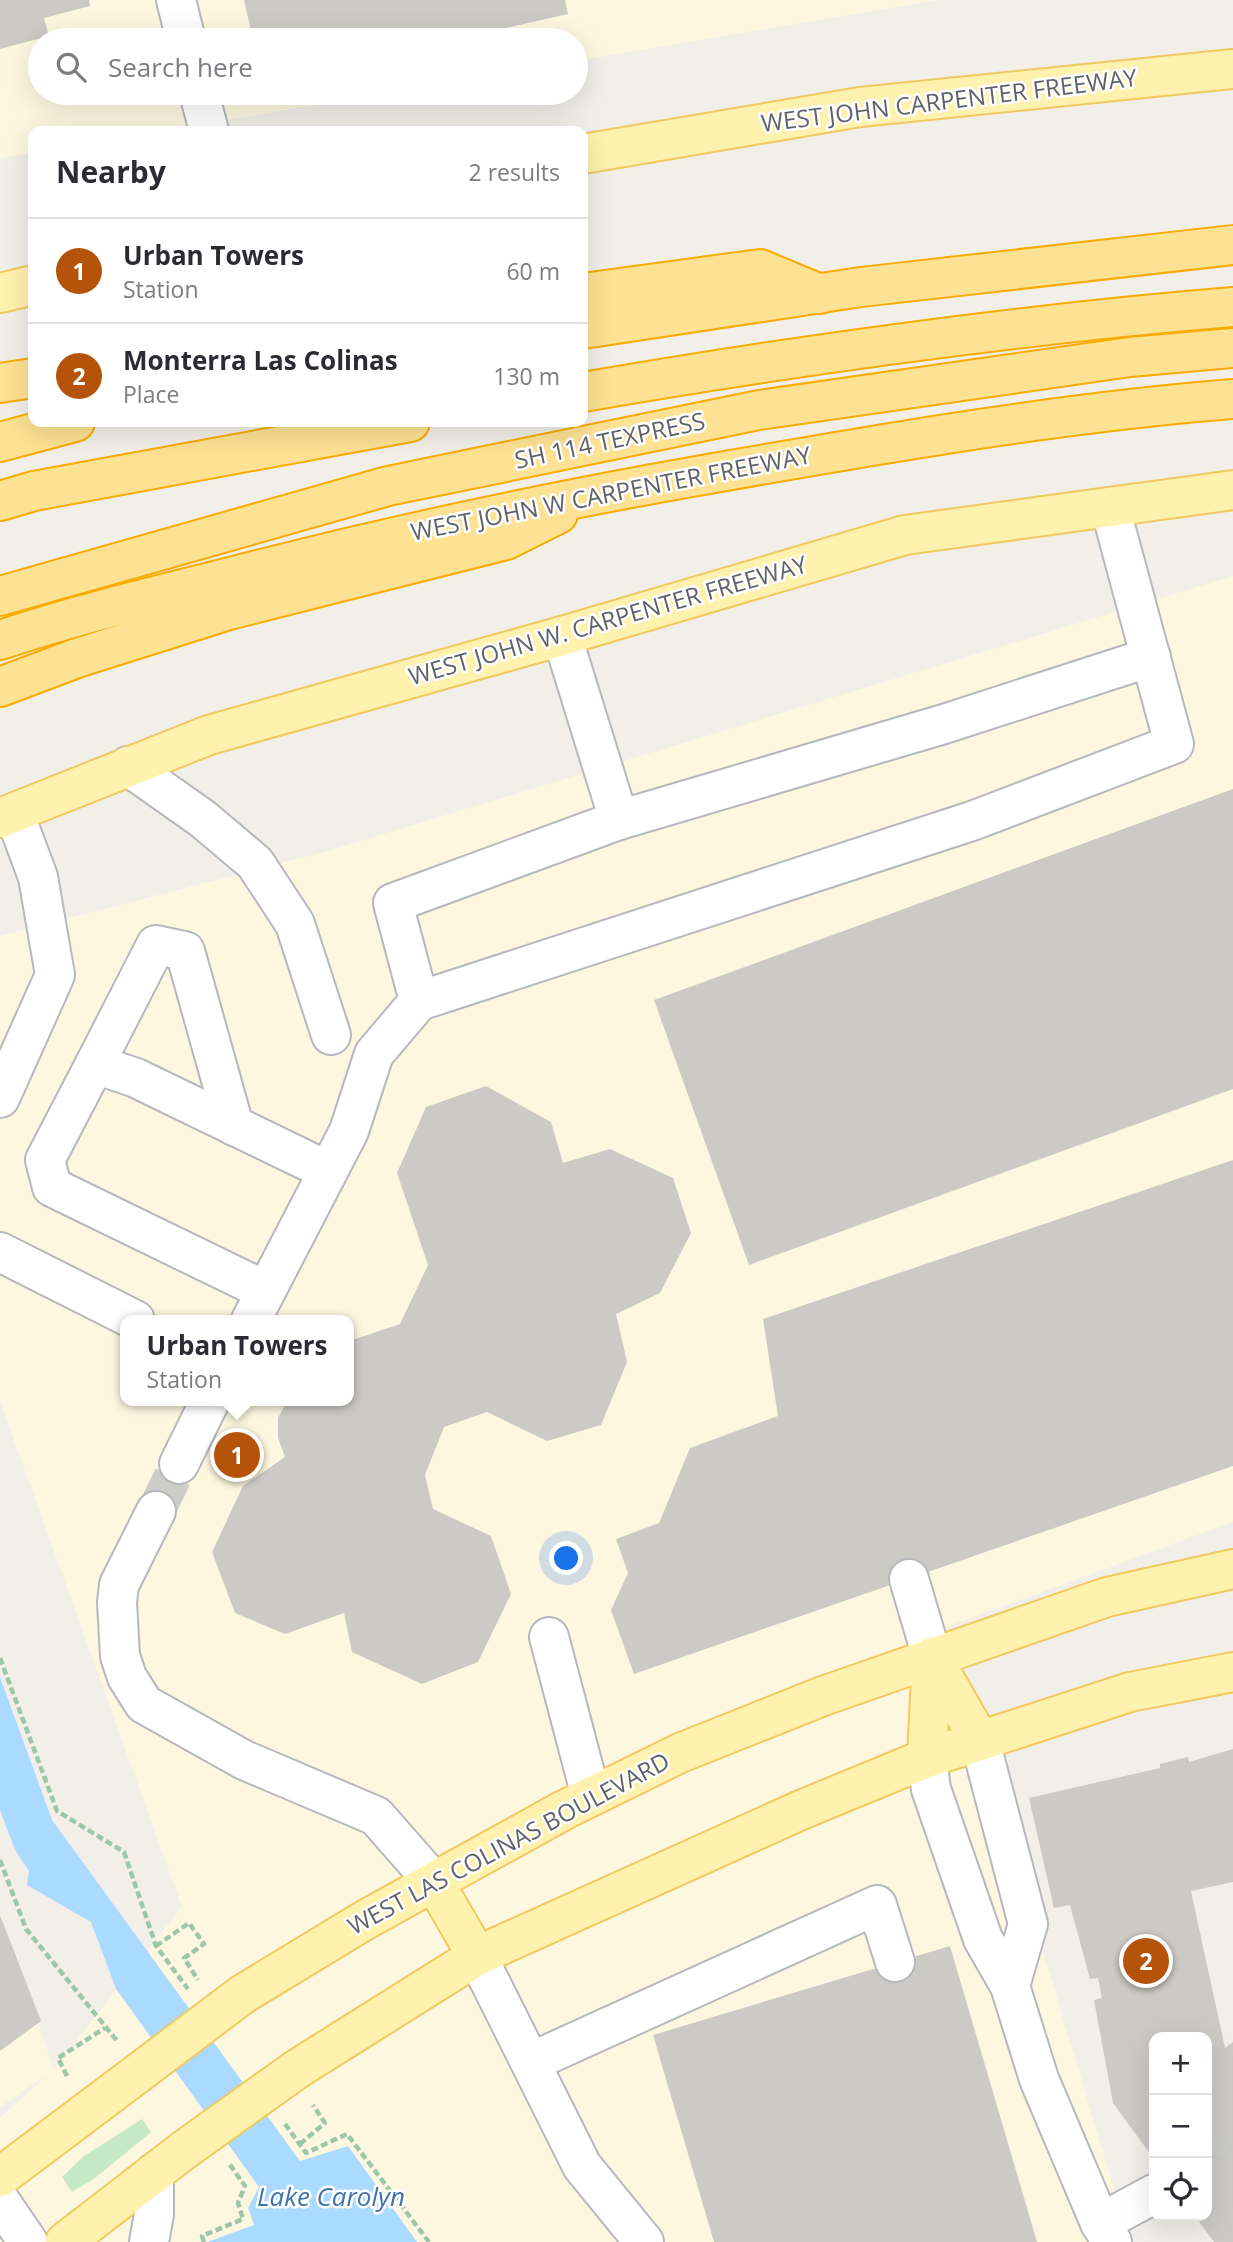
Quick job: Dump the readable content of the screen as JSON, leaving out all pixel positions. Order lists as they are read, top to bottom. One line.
{"streets":{"highway":["SH 114 TEXPRESS","WEST JOHN W CARPENTER FREEWAY"],"main road":["WEST JOHN CARPENTER FREEWAY","WEST JOHN W. CARPENTER FREEWAY","WEST LAS COLINAS BOULEVARD"]},"water":["Lake Carolyn"],"page":{"search":"Search here","heading":["Nearby","2 results"],"list":[{"mark":"1","name":"Urban Towers","note":"Station","value":"60 m"},{"mark":"2","name":"Monterra Las Colinas","note":"Place","value":"130 m"}],"popup":["Urban Towers","Station"],"pins":["1","2"],"map_buttons":["+","−"]}}
